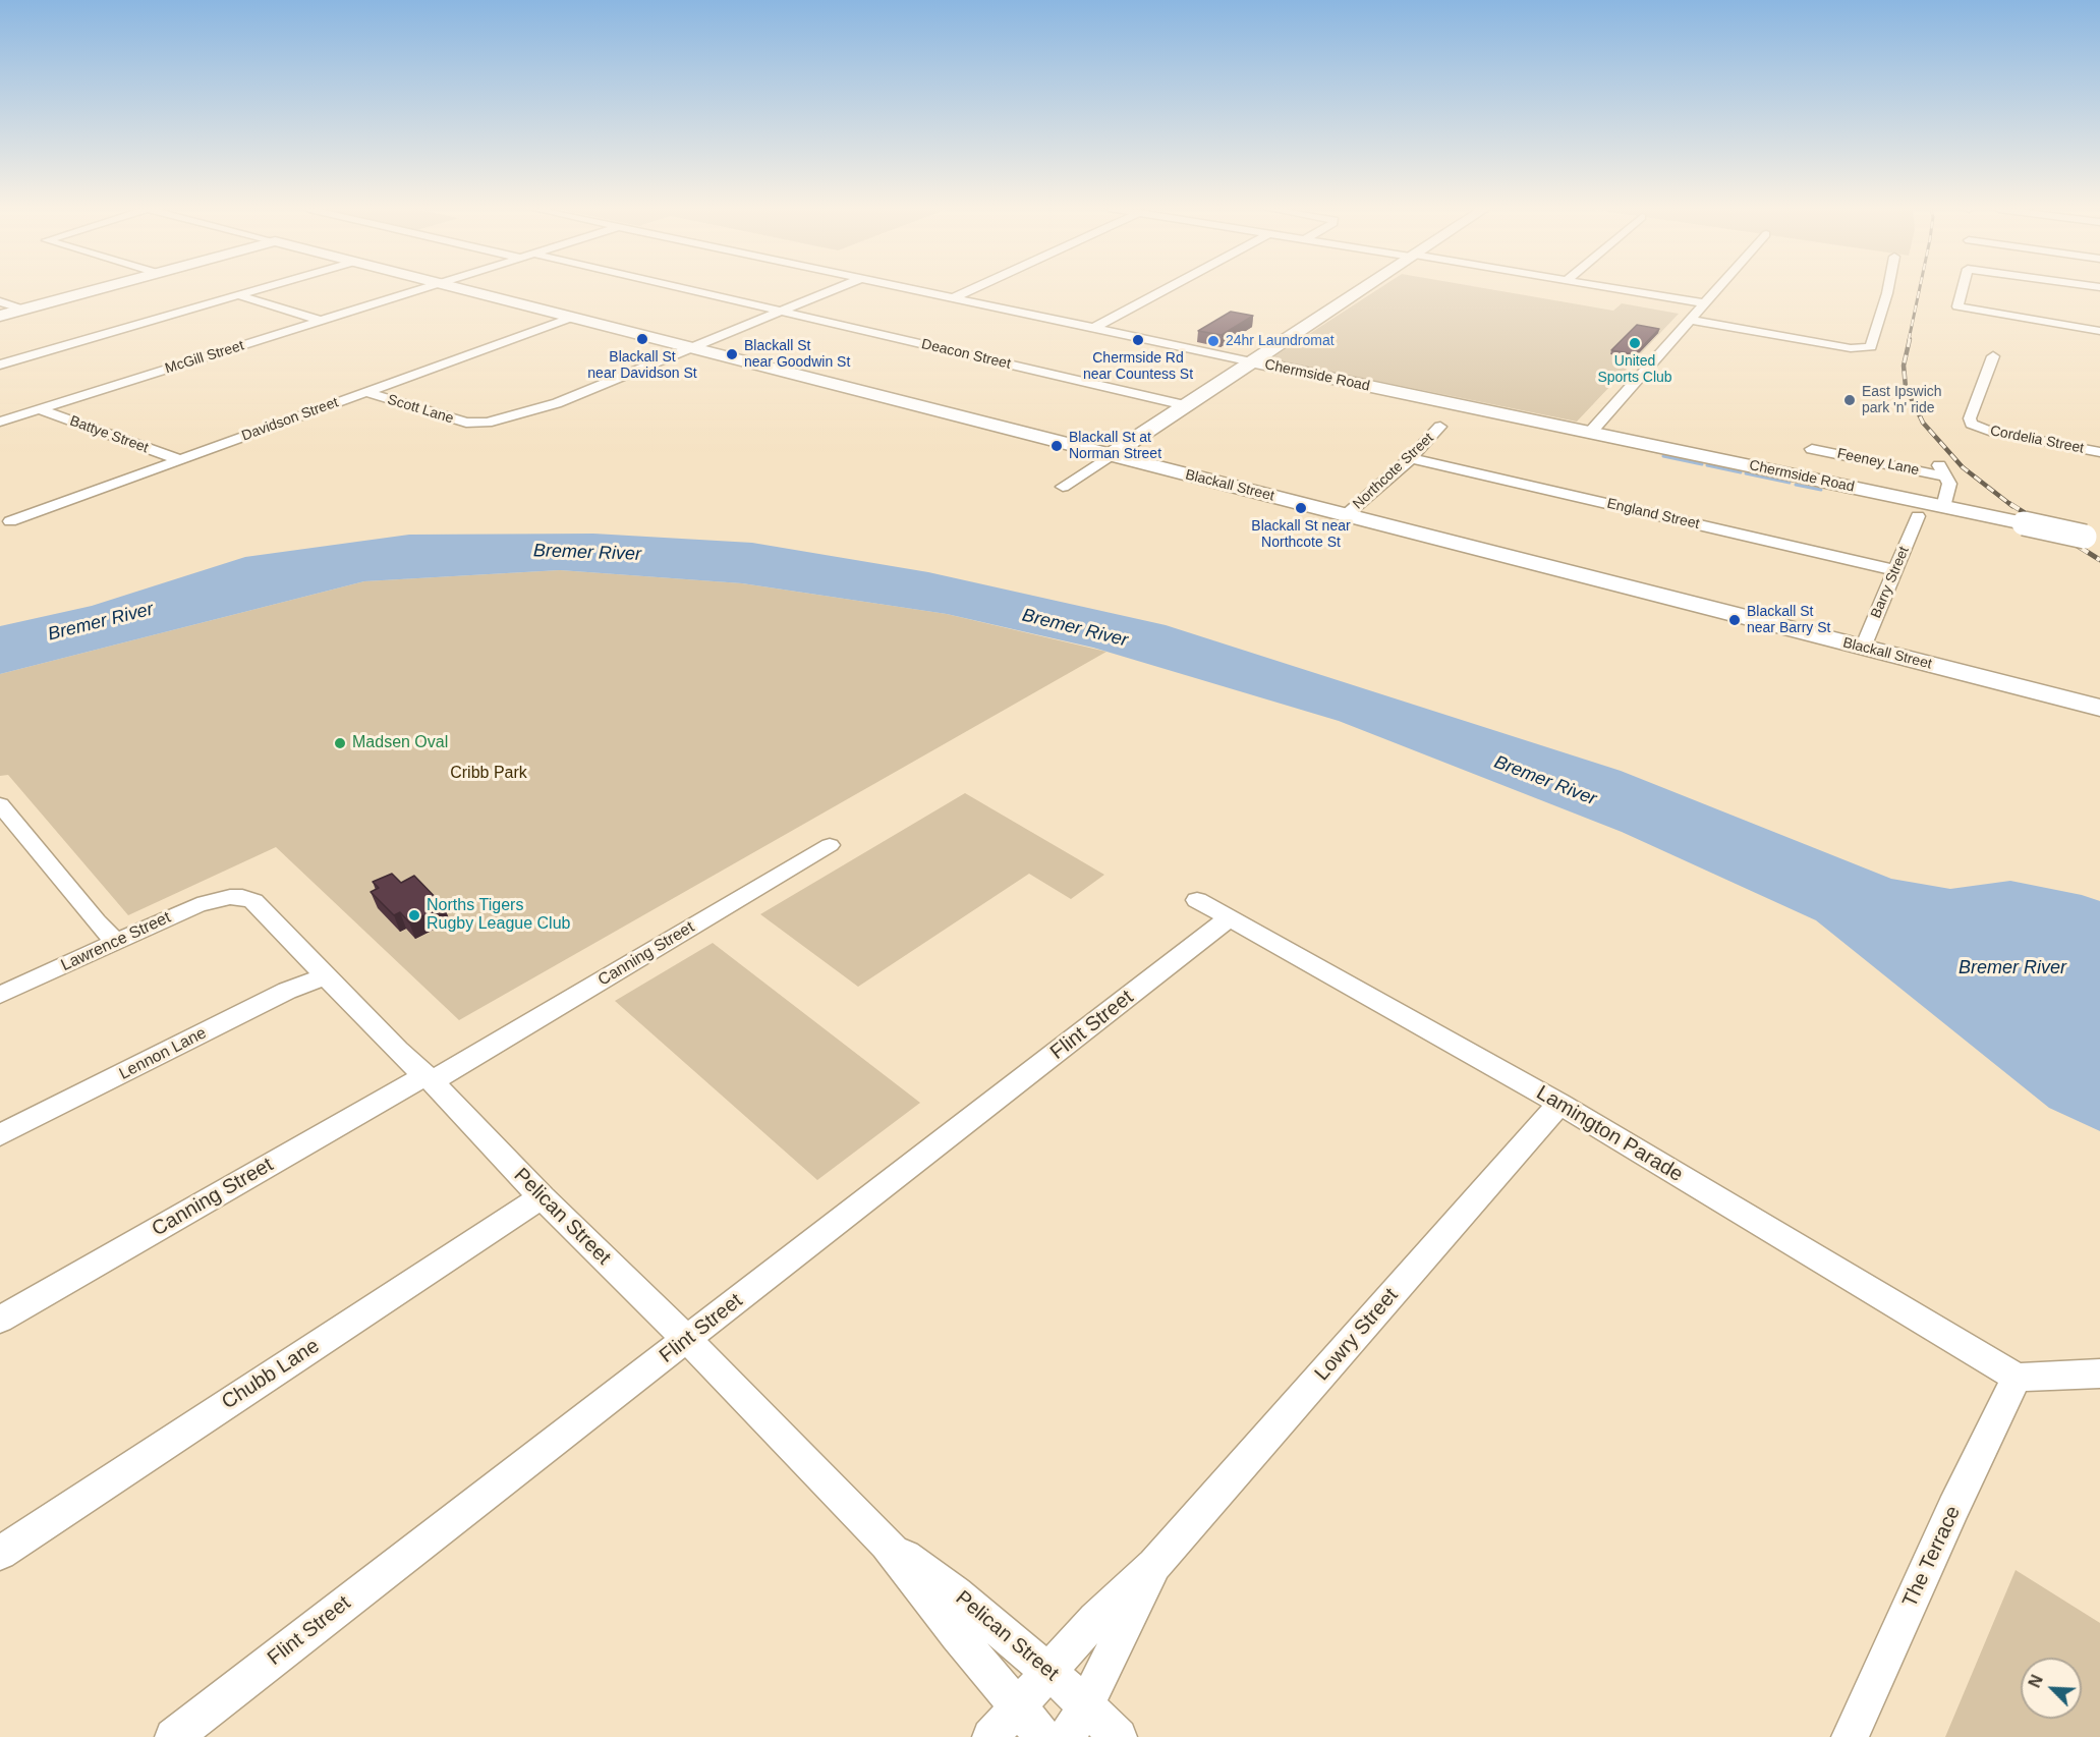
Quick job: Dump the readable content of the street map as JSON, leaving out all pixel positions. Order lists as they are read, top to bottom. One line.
{"streets":{"street":["Deacon Street","McGill Street","Chermside Road","Scott Lane","Davidson Street","Battye Street","Cordelia Street","Feeney Lane","Northcote Street","Blackall Street","England Street","Barry Street","Lawrence Street","Canning Street","Flint Street","Lennon Lane","Lamington Parade","Pelican Street","Lowry Street","Chubb Lane","The Terrace"]},"crossings":[["McGill Street","Battye Street"],["Chermside Road","Feeney Lane"],["Scott Lane","Davidson Street"],["Scott Lane","Blackall Street"],["Davidson Street","Battye Street"],["Davidson Street","Blackall Street"],["Northcote Street","Blackall Street"],["Northcote Street","England Street"],["Blackall Street","Barry Street"],["England Street","Barry Street"],["Lawrence Street","Pelican Street"],["Canning Street","Pelican Street"],["Flint Street","Lamington Parade"],["Flint Street","Pelican Street"],["Lennon Lane","Pelican Street"],["Lamington Parade","Lowry Street"],["Lamington Parade","The Terrace"],["Pelican Street","Lowry Street"],["Pelican Street","Chubb Lane"]],"water":["Bremer River"],"parks":["Cribb Park"],"places":["Blackall St near Davidson St","Chermside Rd near Countess St","24hr Laundromat","United Sports Club","Blackall St near Goodwin St","East Ipswich park 'n' ride","Blackall St at Norman Street","Blackall St near Northcote St","Blackall St near Barry St","Madsen Oval","Norths Tigers Rugby League Club"],"north":"top left"}
